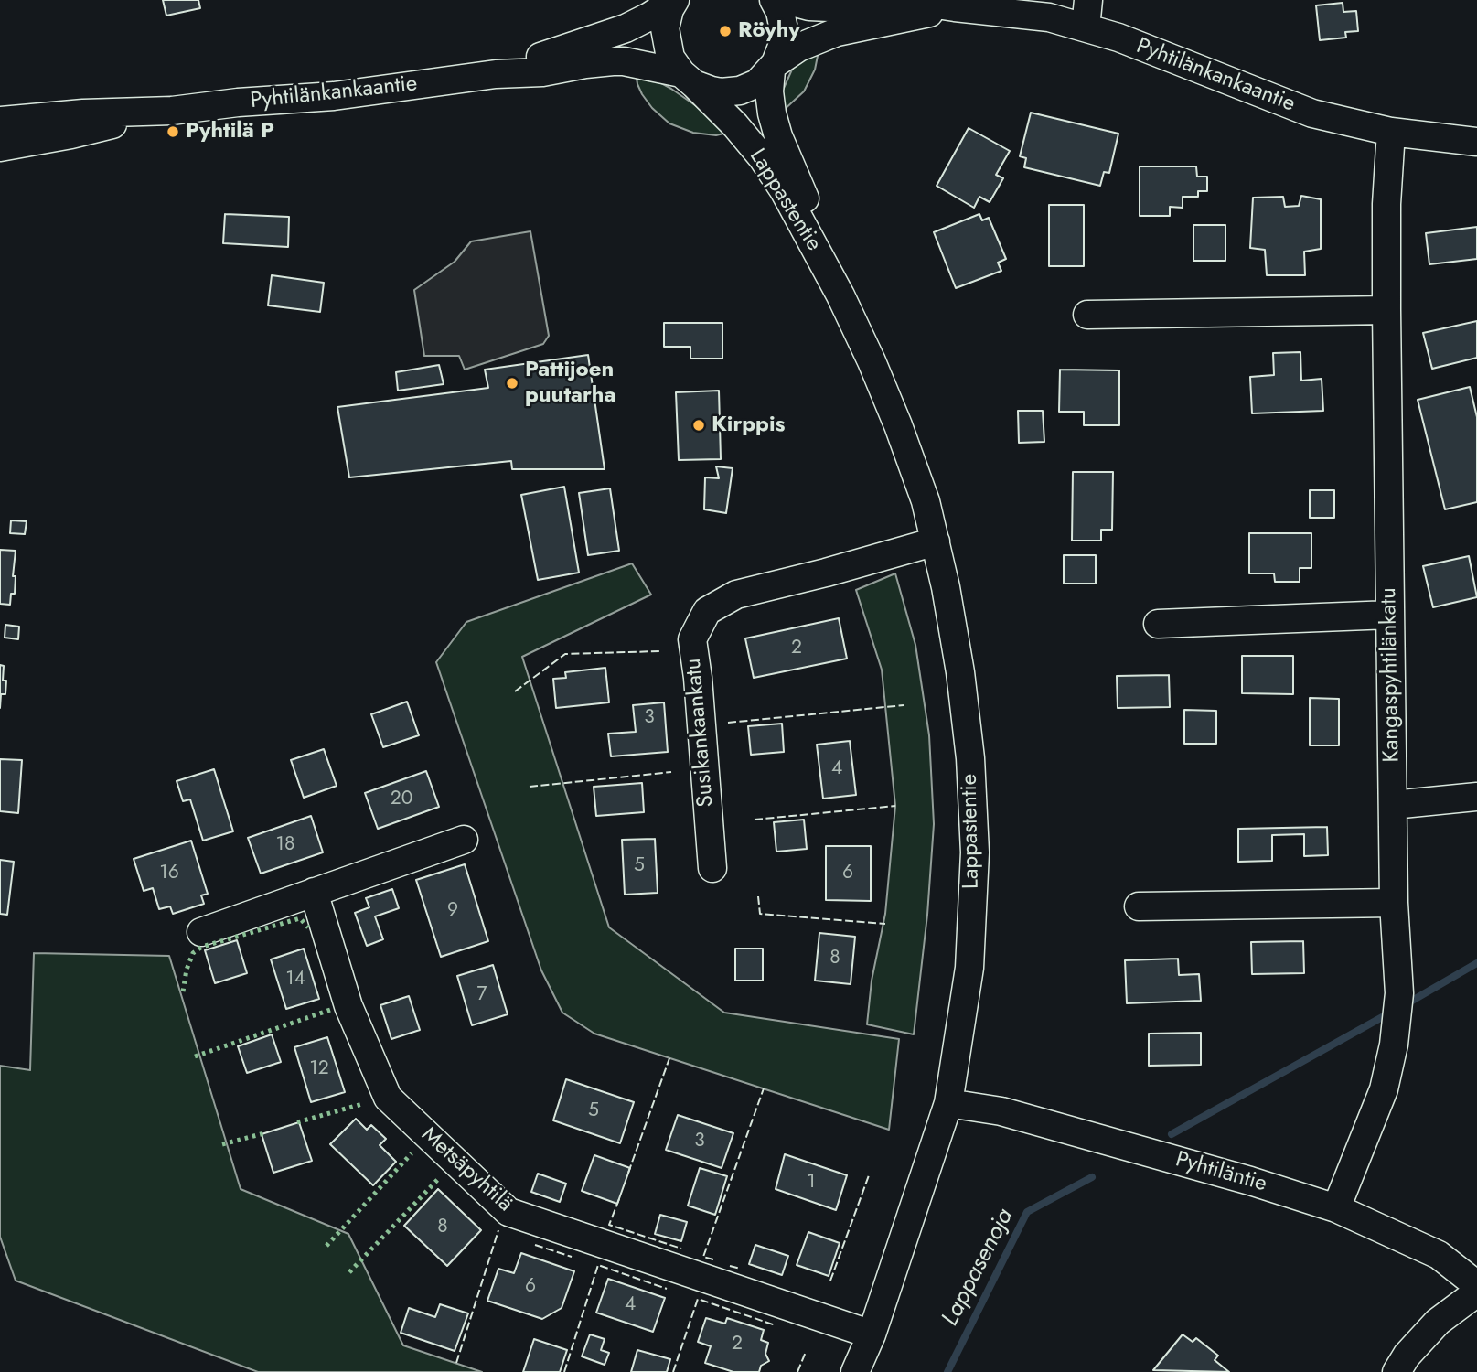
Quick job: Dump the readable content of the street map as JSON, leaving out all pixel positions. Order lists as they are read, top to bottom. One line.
{"streets":{"street":["Pyhtilänkankaantie","Lappastentie","Kangaspyhtilänkatu","Susikankaankatu","Metsäpyhtilä","Pyhtiläntie"]},"crossings":[["Pyhtilänkankaantie","Lappastentie"],["Pyhtilänkankaantie","Kangaspyhtilänkatu"],["Lappastentie","Susikankaankatu"],["Lappastentie","Metsäpyhtilä"],["Lappastentie","Pyhtiläntie"],["Kangaspyhtilänkatu","Pyhtiläntie"]],"water":["Lappasenoja"],"places":["Röyhy","Pyhtilä P","Pattijoen puutarha","Kirppis"],"house_numbers":["2","3","4","20","18","5","16","6","9","8","14","7","12","5","3","1","8","6","4","2"]}
